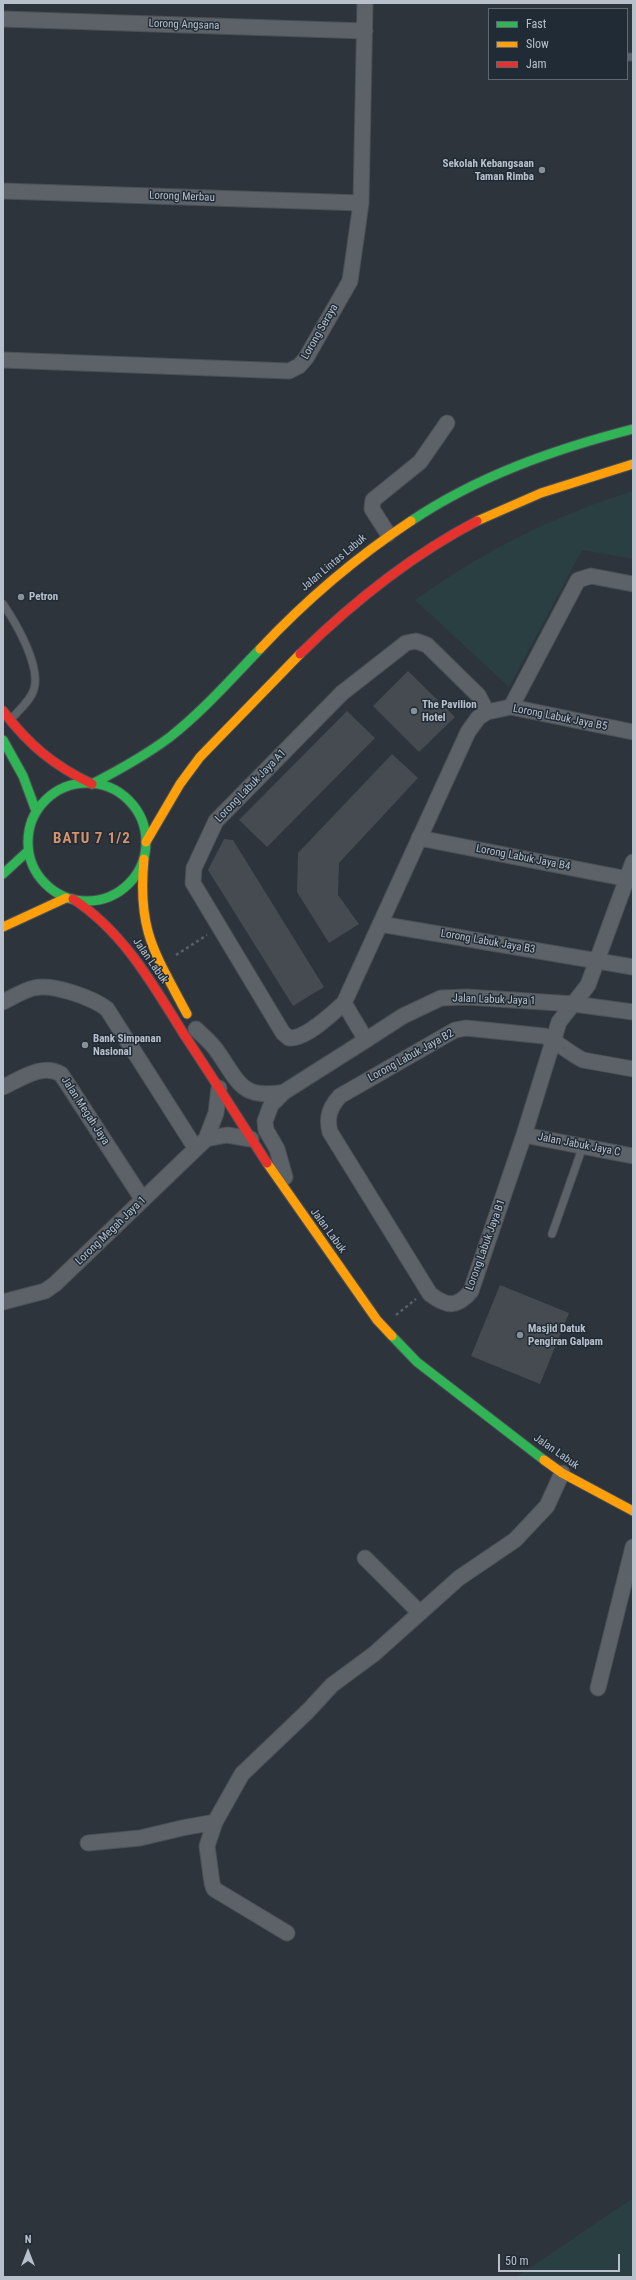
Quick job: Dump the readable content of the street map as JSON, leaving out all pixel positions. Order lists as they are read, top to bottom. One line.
{"streets":{"main road":["Jalan Lintas Labuk","Jalan Labuk"],"street":["Lorong Angsana","Lorong Merbau","Lorong Seraya","Lorong Labuk Jaya B5","Lorong Labuk Jaya A1","Lorong Labuk Jaya B4","Lorong Labuk Jaya B3","Jalan Labuk Jaya 1","Lorong Labuk Jaya B2","Jalan Megah Jaya","Jalan Jabuk Jaya C","Lorong Megah Jaya 1","Lorong Labuk Jaya B1"]},"crossings":[["Lorong Angsana","Lorong Seraya"],["Lorong Merbau","Lorong Seraya"],["Jalan Lintas Labuk","Jalan Labuk"],["Lorong Labuk Jaya B5","Lorong Labuk Jaya A1"],["Lorong Labuk Jaya B4","Lorong Labuk Jaya B1"],["Lorong Labuk Jaya B3","Lorong Labuk Jaya B1"],["Jalan Labuk","Lorong Megah Jaya 1"],["Jalan Labuk Jaya 1","Lorong Labuk Jaya B1"],["Lorong Labuk Jaya B2","Lorong Labuk Jaya B1"],["Jalan Megah Jaya","Lorong Megah Jaya 1"],["Jalan Jabuk Jaya C","Lorong Labuk Jaya B1"]],"districts":["BATU 7 1/2"],"places":["Sekolah Kebangsaan Taman Rimba","Petron","The Pavilion Hotel","Bank Simpanan Nasional","Masjid Datuk Pengiran Galpam"],"legend":["Fast","Slow","Jam"],"scale_bar":"50 m","north":"top"}
